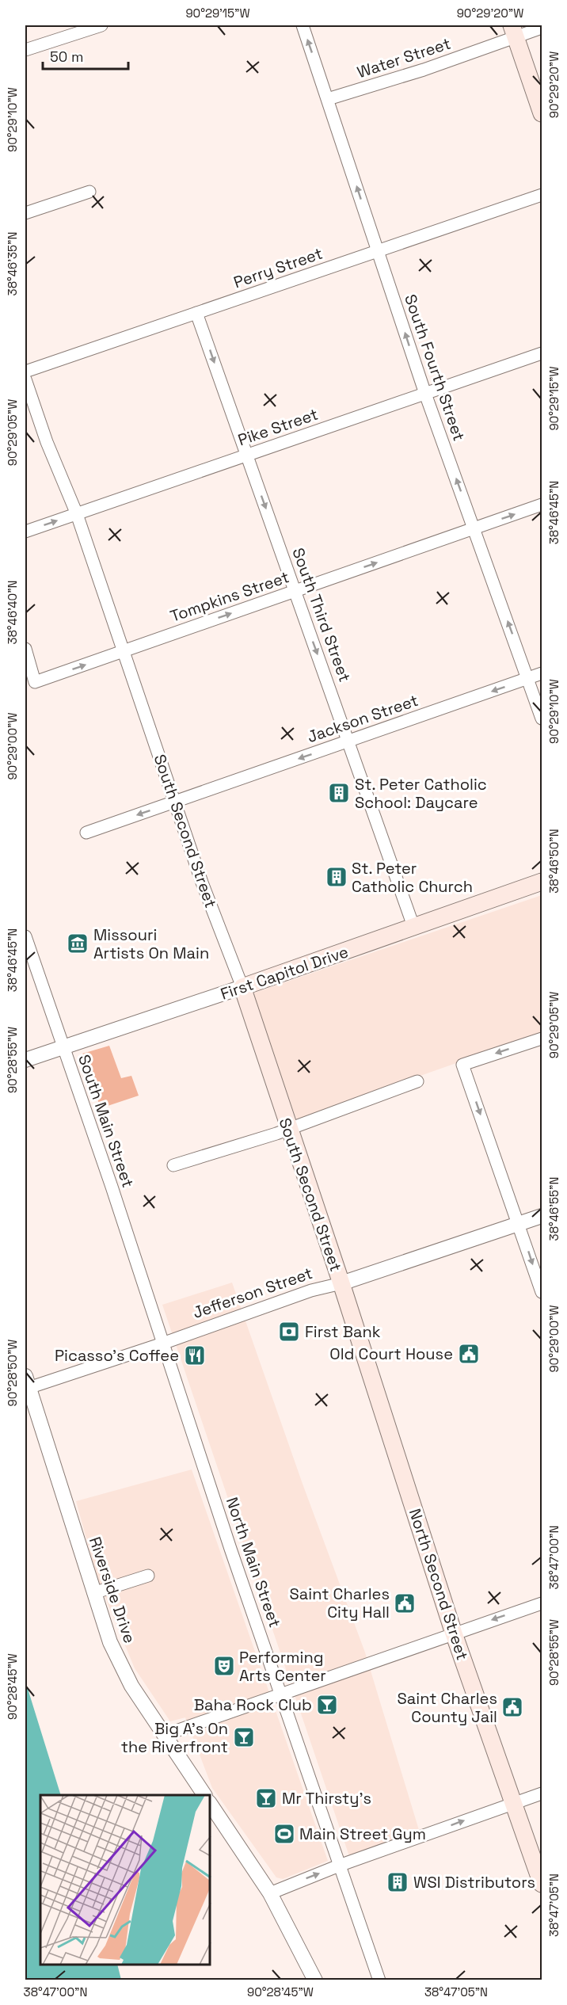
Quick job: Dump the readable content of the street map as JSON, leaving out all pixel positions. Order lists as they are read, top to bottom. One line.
{"streets":{"main road":["South Second Street","First Capitol Drive","North Second Street"],"street":["Water Street","Perry Street","South Fourth Street","Pike Street","Tompkins Street","South Third Street","Jackson Street","South Main Street","Jefferson Street","North Main Street","Riverside Drive"]},"crossings":[["Water Street","South Fourth Street"],["Perry Street","South Fourth Street"],["Perry Street","South Third Street"],["South Fourth Street","Pike Street"],["South Fourth Street","Tompkins Street"],["South Fourth Street","Jackson Street"],["Pike Street","South Third Street"],["Pike Street","South Second Street"],["Tompkins Street","South Third Street"],["Tompkins Street","South Second Street"],["South Third Street","Jackson Street"],["South Third Street","First Capitol Drive"],["Jackson Street","South Second Street"],["South Second Street","First Capitol Drive"],["South Second Street","Jefferson Street"],["South Second Street","North Second Street"],["First Capitol Drive","South Main Street"],["South Main Street","Jefferson Street"],["South Main Street","North Main Street"],["Jefferson Street","North Main Street"],["Jefferson Street","North Second Street"],["Jefferson Street","Riverside Drive"]],"one_way":["South Fourth Street","Tompkins Street","South Third Street","Jackson Street"],"places":{"building":["St. Peter Catholic School: Daycare","St. Peter Catholic Church","WSI Distributors"],"museum":["Missouri Artists On Main"],"bank":["First Bank"],"public building":["Old Court House","Saint Charles City Hall","Saint Charles County Jail"],"restaurant":["Picasso's Coffee"],"theatre":["Performing Arts Center"],"bar":["Baha Rock Club","Big A's On the Riverfront","Mr Thirsty's"],"sports":["Main Street Gym"]},"scale_bar":"50 m","coordinates":["90°29'15\"W","90°29'20\"W","90°29'10\"W","38°46'35\"N","90°29'05\"W","38°46'45\"N","38°46'40\"N","90°29'00\"W","38°46'50\"N","90°28'55\"W","38°46'55\"N","90°28'50\"W","38°47'00\"N","90°28'45\"W","38°47'05\"N"]}
